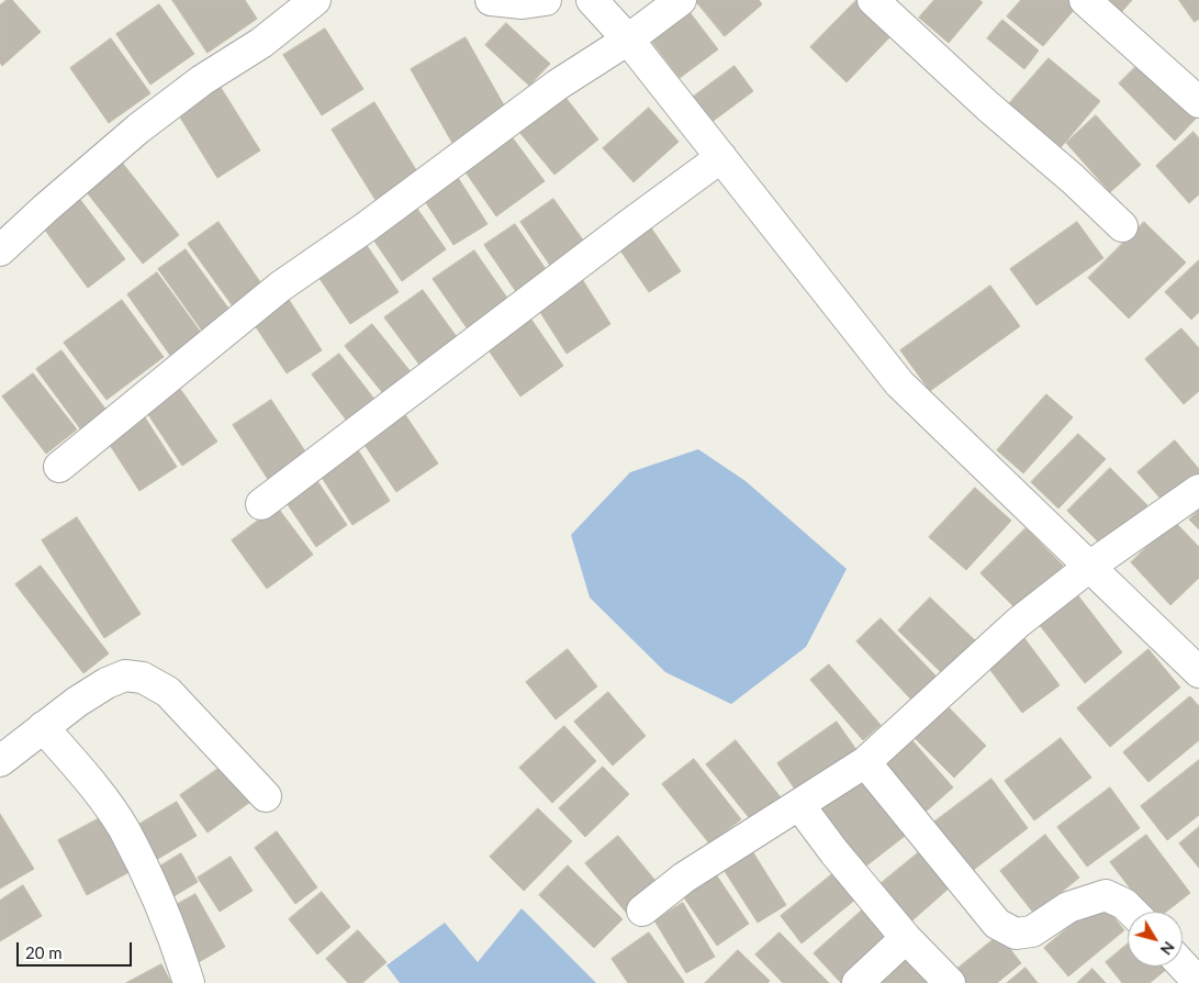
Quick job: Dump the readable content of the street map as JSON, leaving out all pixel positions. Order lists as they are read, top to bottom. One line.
{"scale_bar":"20 m","north":"bottom right"}
